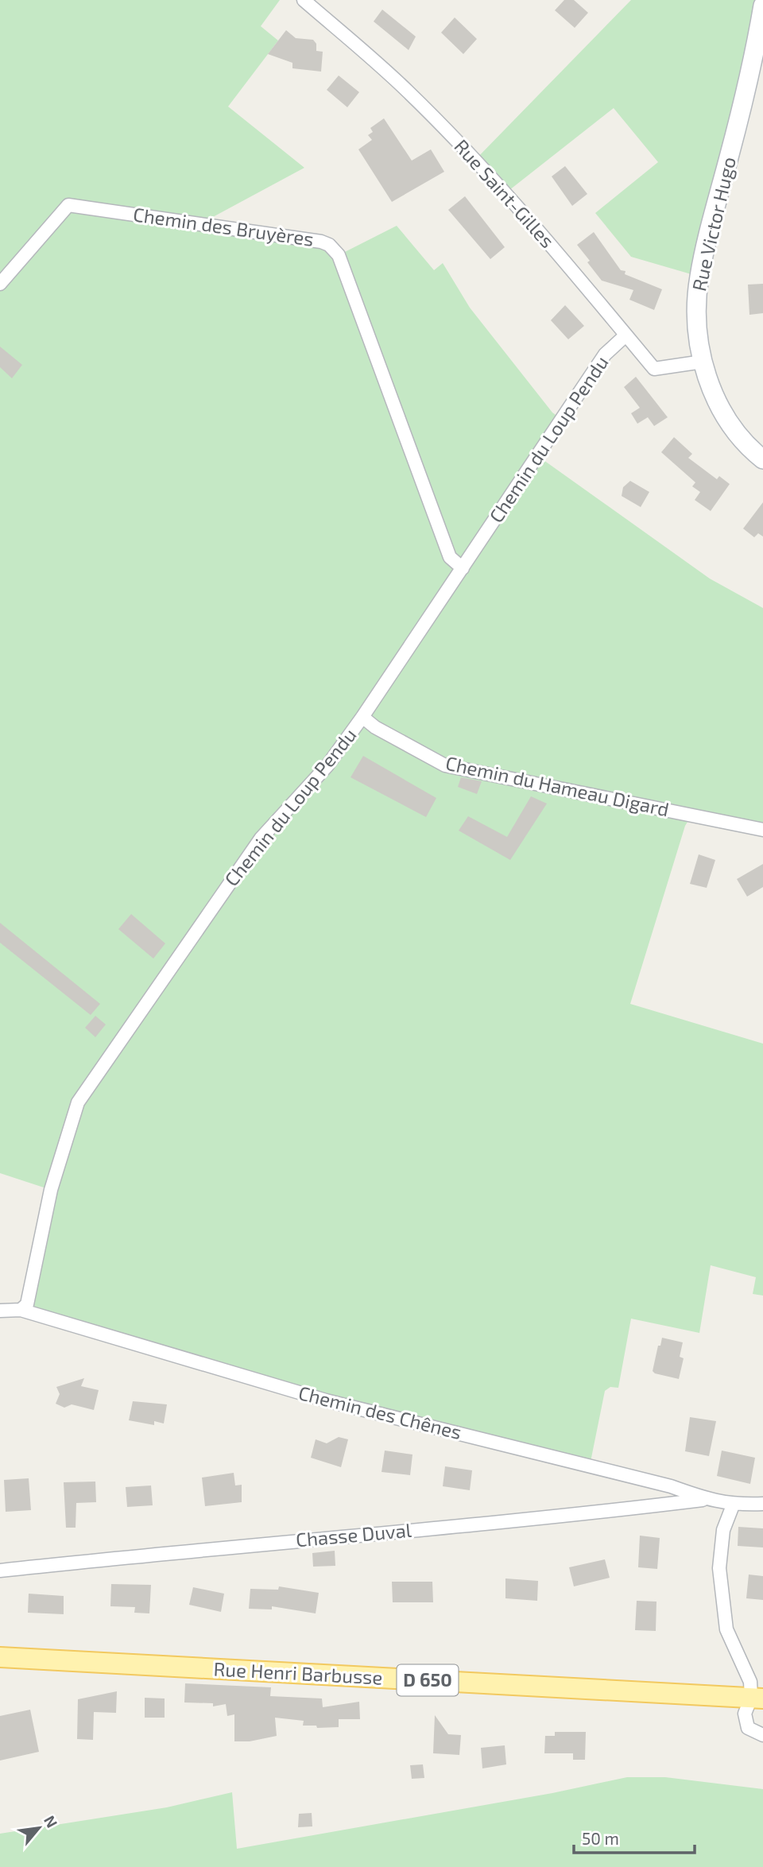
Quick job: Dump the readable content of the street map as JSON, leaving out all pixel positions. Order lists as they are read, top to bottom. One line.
{"streets":{"main road":["Rue Victor Hugo","Rue Henri Barbusse","D 650"],"street":["Rue Saint-Gilles","Chemin des Bruyères","Chemin du Loup Pendu","Chemin du Hameau Digard","Chemin des Chênes","Chasse Duval"]},"crossings":[["Rue Saint-Gilles","Rue Victor Hugo"],["Rue Saint-Gilles","Chemin du Loup Pendu"],["Chemin des Bruyères","Chemin du Loup Pendu"],["Chemin du Loup Pendu","Chemin du Hameau Digard"],["Chemin du Loup Pendu","Chemin des Chênes"],["Chemin des Chênes","Chasse Duval"]],"scale_bar":"50 m","north":"top right"}
